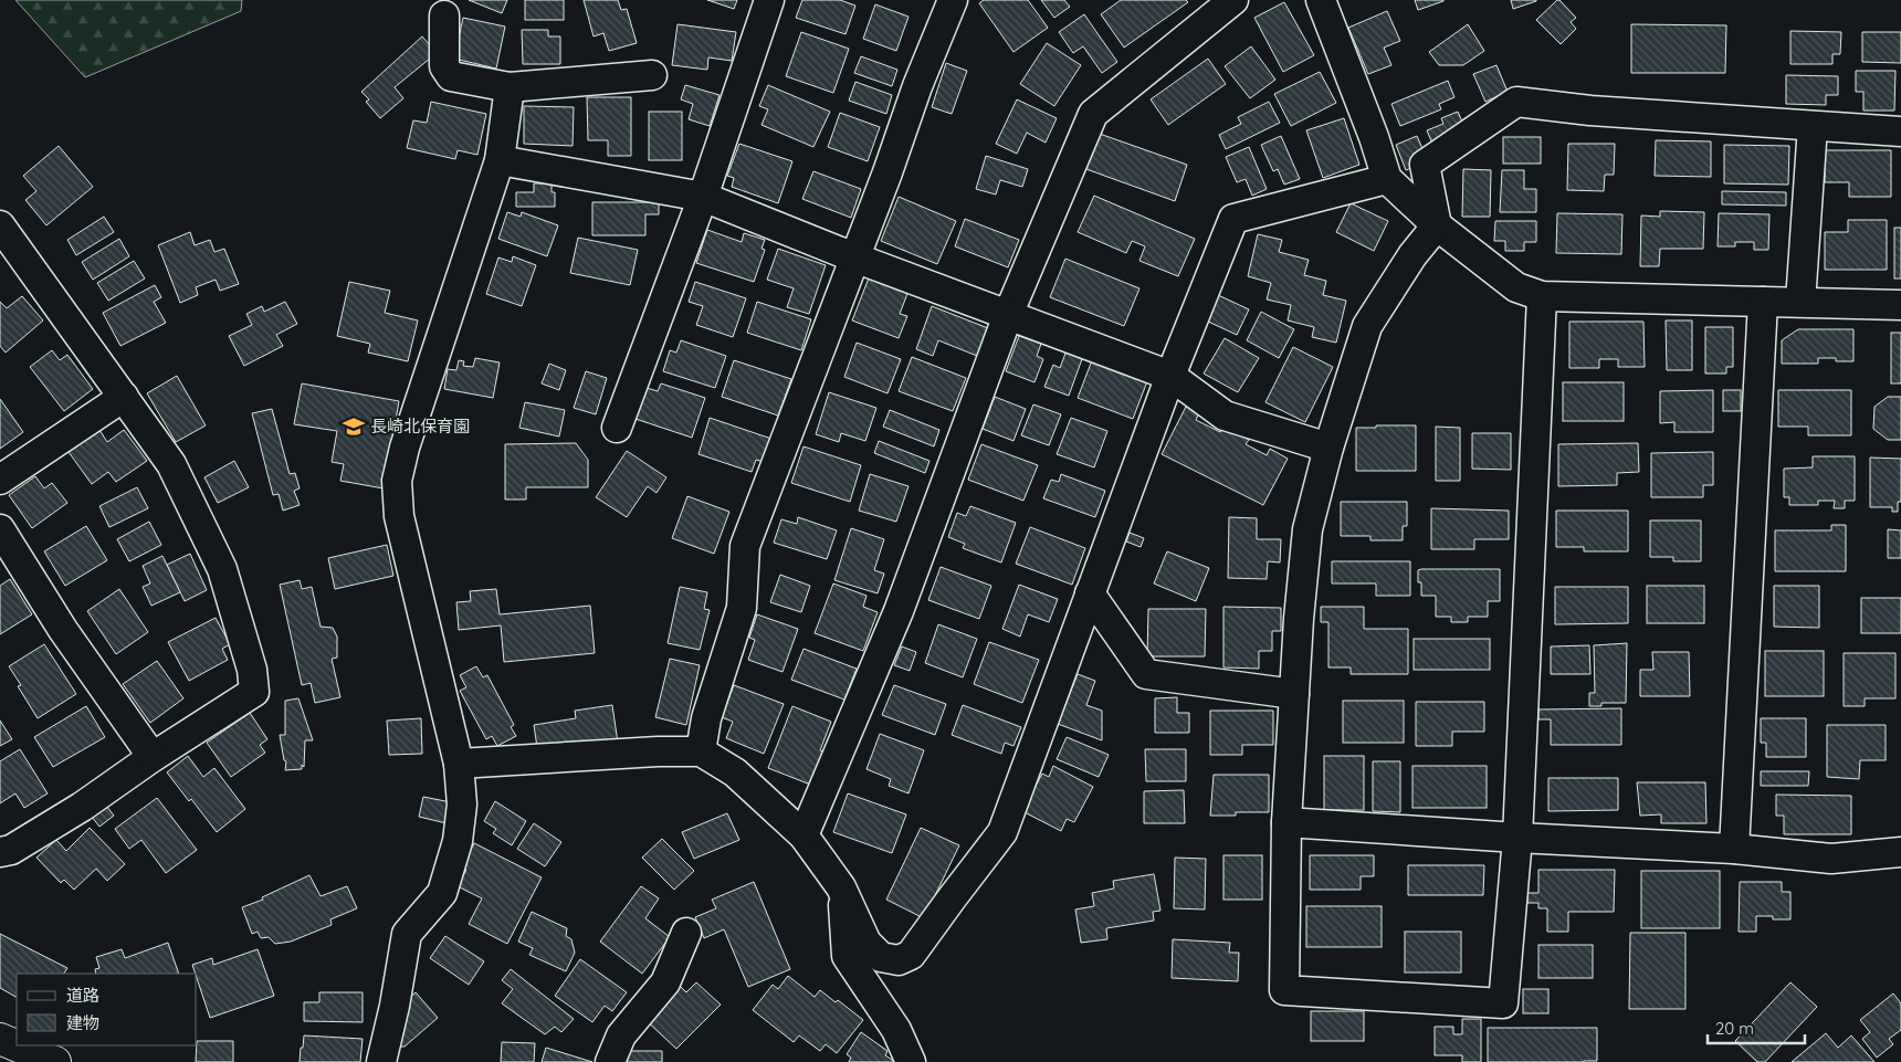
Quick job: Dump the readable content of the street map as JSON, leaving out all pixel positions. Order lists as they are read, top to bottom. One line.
{"places":{"school or university":["長崎北保育園"]},"legend":["道路","建物"],"scale_bar":"20 m"}
